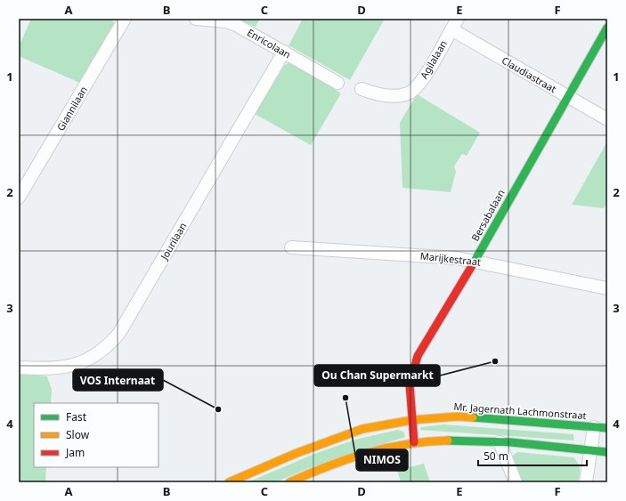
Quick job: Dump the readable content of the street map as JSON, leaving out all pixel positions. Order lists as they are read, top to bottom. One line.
{"streets":{"main road":["Bersabalaan","Mr. Jagernath Lachmonstraat"],"street":["Enricolaan","Agilalaan","Claudiastraat","Giannilaan","Jourilaan","Marijkestraat"]},"crossings":[["Enricolaan","Jourilaan"],["Agilalaan","Claudiastraat"],["Claudiastraat","Bersabalaan"],["Bersabalaan","Marijkestraat"],["Bersabalaan","Mr. Jagernath Lachmonstraat"]],"places":["Ou Chan Supermarkt","NIMOS","VOS Internaat"],"legend":["Fast","Slow","Jam"],"scale_bar":"50 m","grid":{"columns":["A","B","C","D","E","F"],"rows":["1","2","3","4"]}}
